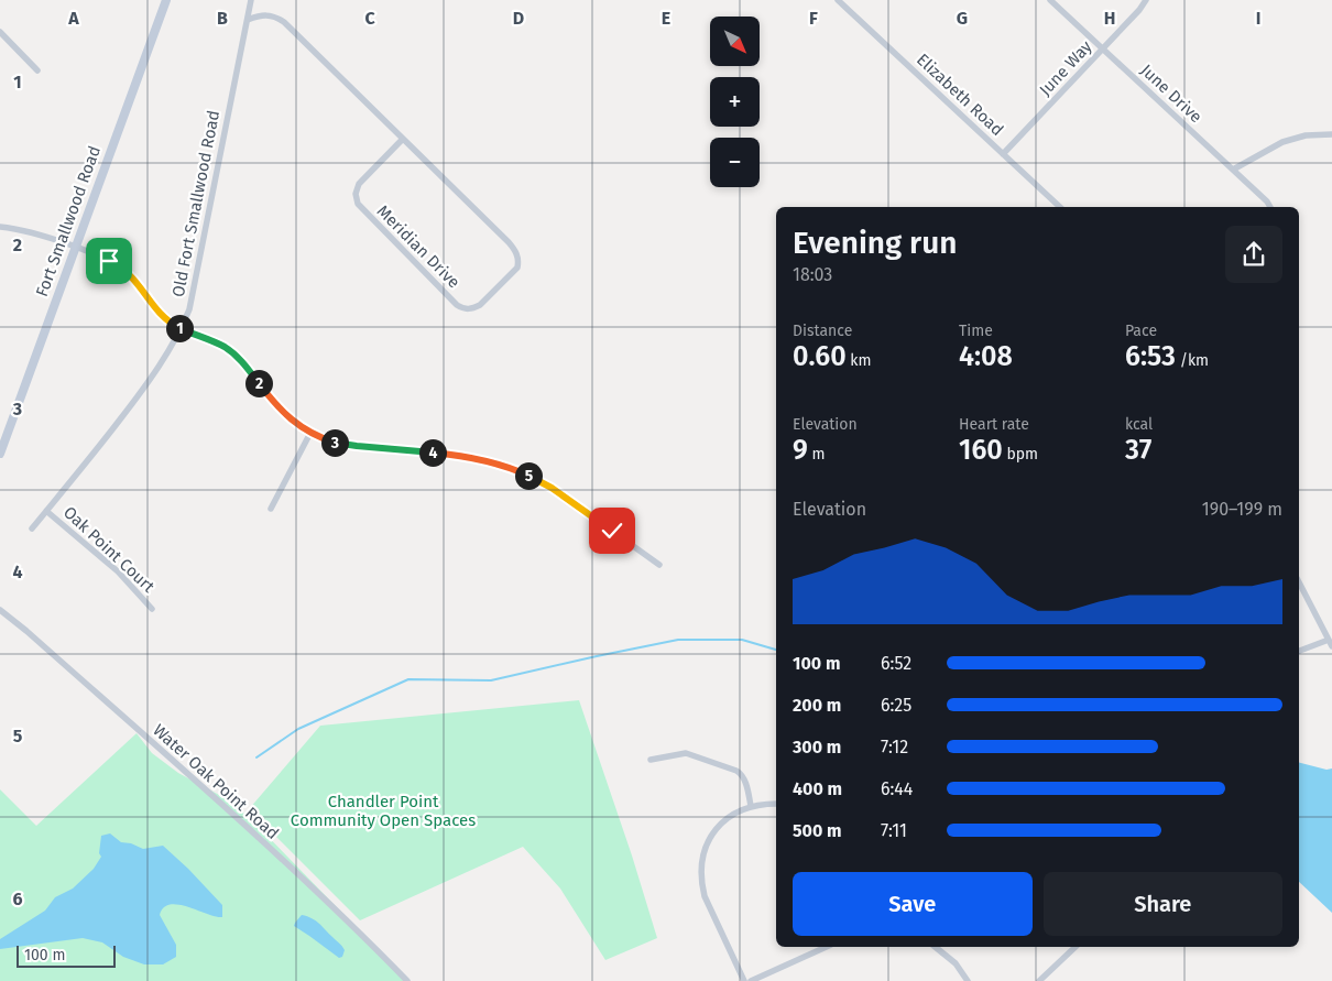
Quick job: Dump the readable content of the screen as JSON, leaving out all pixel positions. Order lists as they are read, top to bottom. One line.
{"streets":{"main road":["Fort Smallwood Road"],"street":["June Way","June Drive","Elizabeth Road","Old Fort Smallwood Road","Meridian Drive","Oak Point Court","Water Oak Point Road"]},"crossings":[["June Way","June Drive"],["June Way","Elizabeth Road"],["Old Fort Smallwood Road","Meridian Drive"],["Old Fort Smallwood Road","Oak Point Court"]],"parks":["Chandler Point Community Open Spaces"],"scale_bar":"100 m","north":"bottom right","page":{"map_buttons":["+","−"],"heading":["Evening run","18:03"],"stats":[["Distance","0.60 km"],["Time","4:08"],["Pace","6:53 /km"],["Elevation","9 m"],["Heart rate","160 bpm"],["kcal","37"]],"pins":["1","2","3","4","5"],"chart":["Elevation","190–199 m"],"list":[{"name":"100 m","note":"6:52"},{"name":"200 m","note":"6:25"},{"name":"300 m","note":"7:12"},{"name":"400 m","note":"6:44"},{"name":"500 m","note":"7:11"}],"buttons":["Save","Share"],"scale":"100 m"},"grid":{"columns":["A","B","C","D","E","F","G","H","I"],"rows":["1","2","3","4","5","6"]}}
